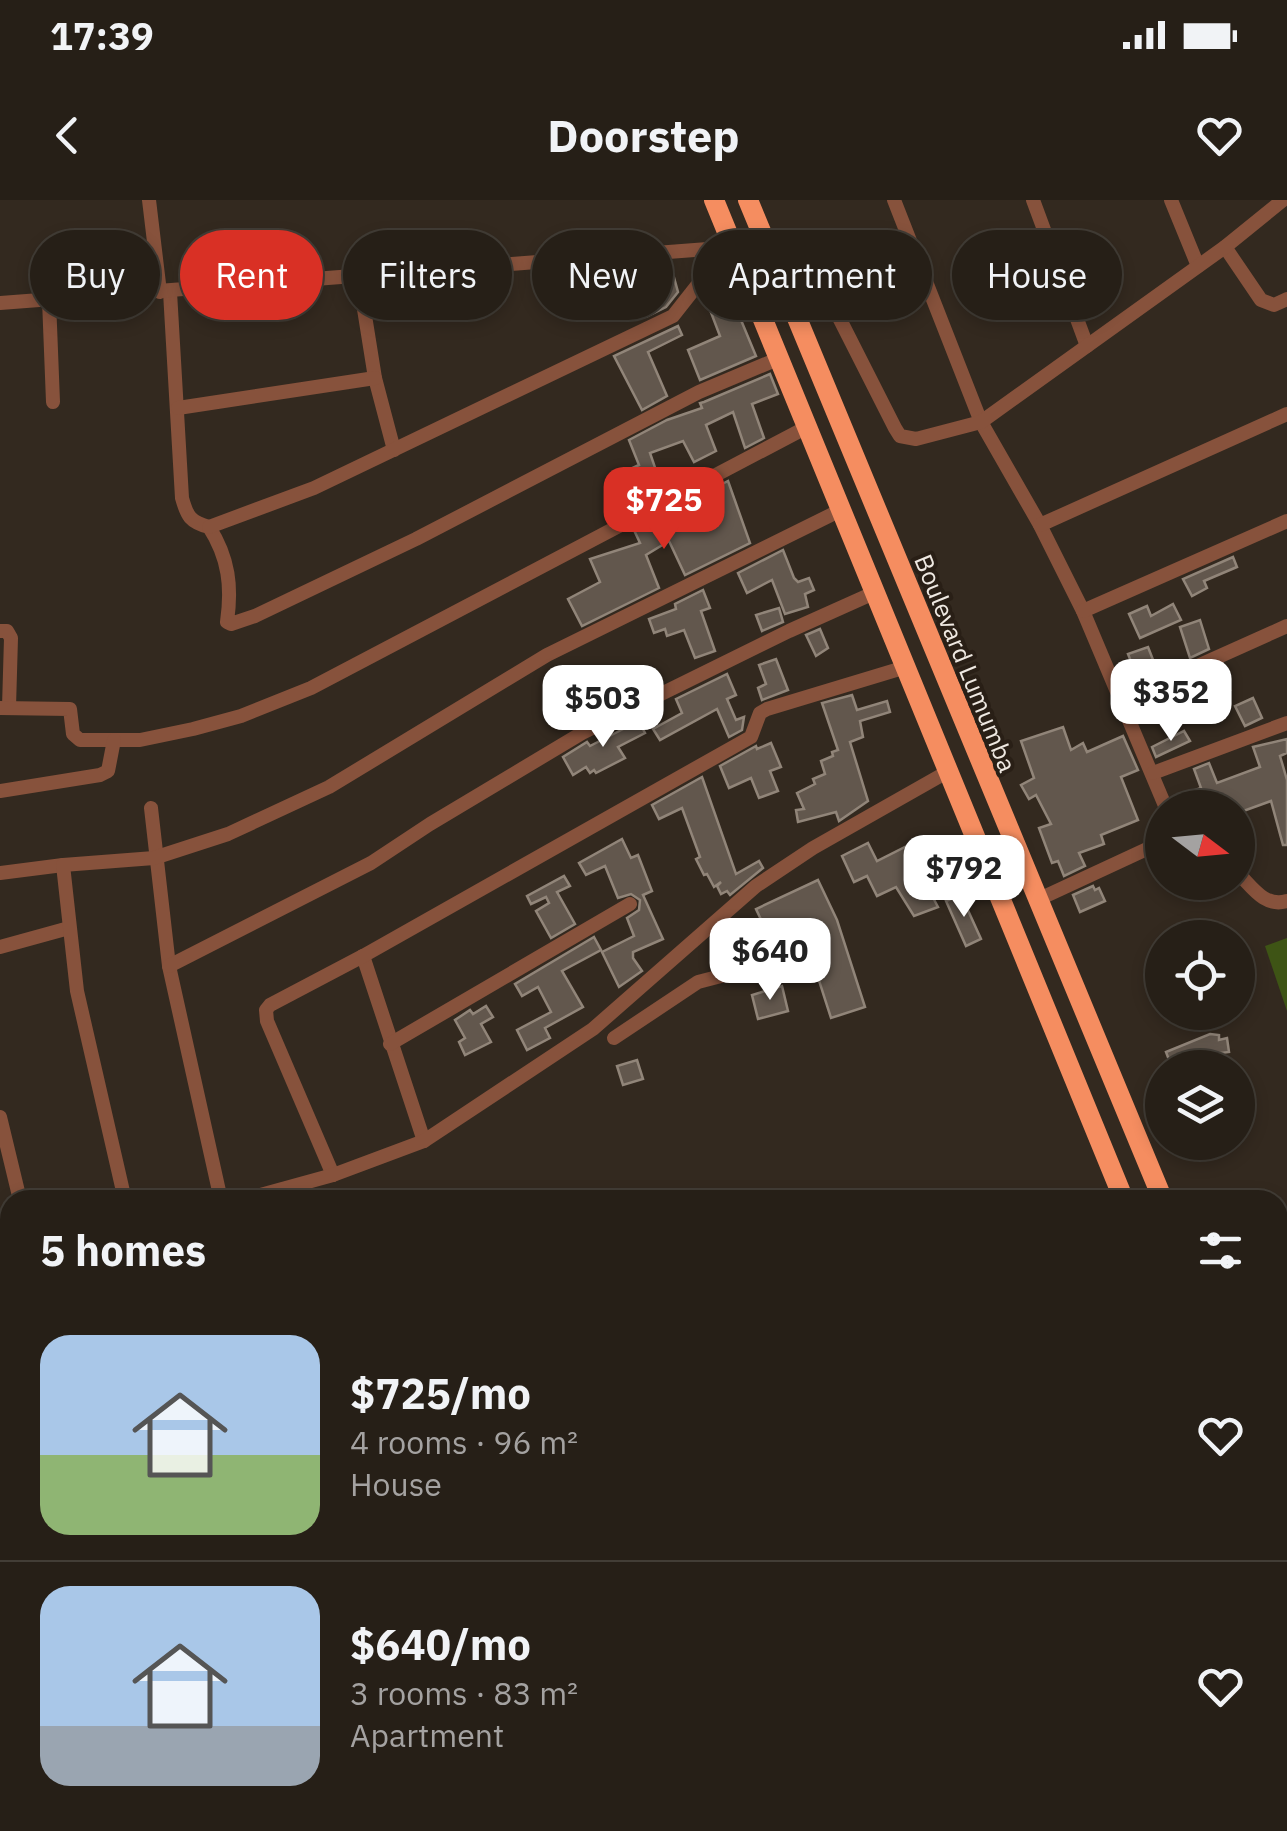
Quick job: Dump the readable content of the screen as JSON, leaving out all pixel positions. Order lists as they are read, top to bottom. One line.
{"streets":{"highway":["Boulevard Lumumba"]},"north":"right","page":{"status":"17:39","header":"Doorstep","chip":["Buy","Rent","Filters","New","Apartment","House"],"price":["$725","$352","$503","$792","$640"],"heading":"5 homes","list":[{"name":"$725/mo","note":"4 rooms · 96 m² · House"},{"name":"$640/mo","note":"3 rooms · 83 m² · Apartment"}]}}
